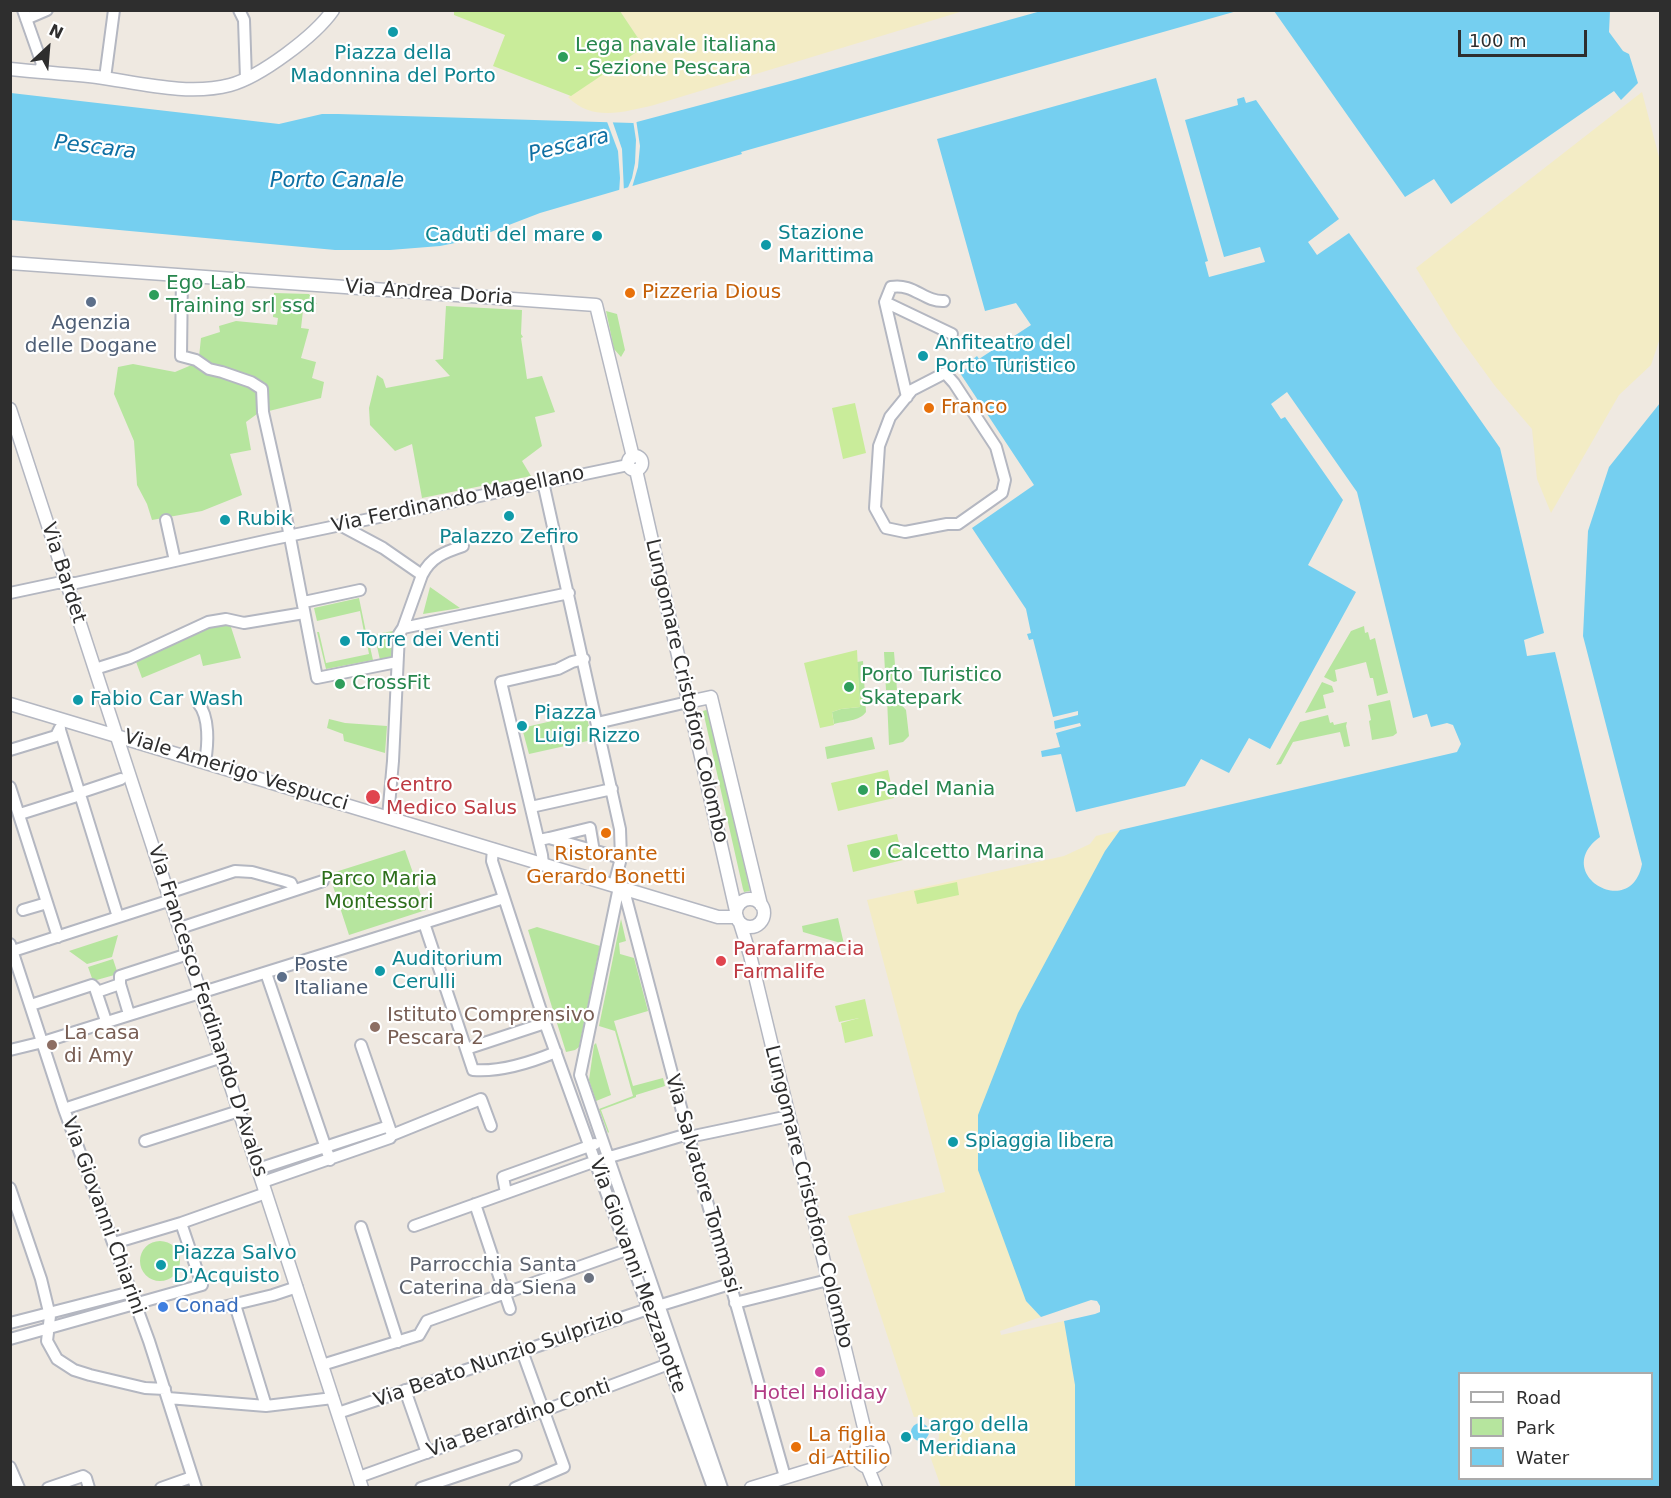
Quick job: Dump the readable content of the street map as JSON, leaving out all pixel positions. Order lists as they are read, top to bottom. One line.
{"streets":{"street":["Via Andrea Doria","Via Ferdinando Magellano","Via Bardet","Lungomare Cristoforo Colombo","Viale Amerigo Vespucci","Via Francesco Ferdinando D'Avalos","Via Salvatore Tommasi","Via Giovanni Chiarini","Via Giovanni Mezzanotte","Via Beato Nunzio Sulprizio","Via Berardino Conti"]},"crossings":[["Via Andrea Doria","Lungomare Cristoforo Colombo"],["Via Ferdinando Magellano","Via Bardet"],["Via Ferdinando Magellano","Lungomare Cristoforo Colombo"],["Via Ferdinando Magellano","Via Giovanni Mezzanotte"],["Via Bardet","Viale Amerigo Vespucci"],["Via Bardet","Via Francesco Ferdinando D'Avalos"],["Lungomare Cristoforo Colombo","Viale Amerigo Vespucci"],["Viale Amerigo Vespucci","Via Francesco Ferdinando D'Avalos"],["Viale Amerigo Vespucci","Via Salvatore Tommasi"],["Viale Amerigo Vespucci","Via Giovanni Mezzanotte"],["Via Francesco Ferdinando D'Avalos","Via Beato Nunzio Sulprizio"],["Via Francesco Ferdinando D'Avalos","Via Berardino Conti"],["Via Salvatore Tommasi","Via Giovanni Mezzanotte"],["Via Salvatore Tommasi","Via Beato Nunzio Sulprizio"],["Via Giovanni Mezzanotte","Via Beato Nunzio Sulprizio"],["Via Giovanni Mezzanotte","Via Berardino Conti"]],"water":["Pescara","Porto Canale"],"parks":["Parco Maria Montessori"],"places":["Piazza della Madonnina del Porto","Lega navale italiana - Sezione Pescara","Caduti del mare","Stazione Marittima","Pizzeria Dious","Ego Lab Training srl ssd","Agenzia delle Dogane","Anfiteatro del Porto Turistico","Franco","Palazzo Zefiro","Rubik","Torre dei Venti","CrossFit","Porto Turistico Skatepark","Fabio Car Wash","Piazza Luigi Rizzo","Padel Mania","Centro Medico Salus","Ristorante Gerardo Bonetti","Calcetto Marina","Parafarmacia Farmalife","Auditorium Cerulli","Poste Italiane","Istituto Comprensivo Pescara 2","La casa di Amy","Spiaggia libera","Piazza Salvo D'Acquisto","Parrocchia Santa Caterina da Siena","Conad","Hotel Holiday","Largo della Meridiana","La figlia di Attilio"],"legend":["Road","Park","Water"],"scale_bar":"100 m","north":"top right"}
